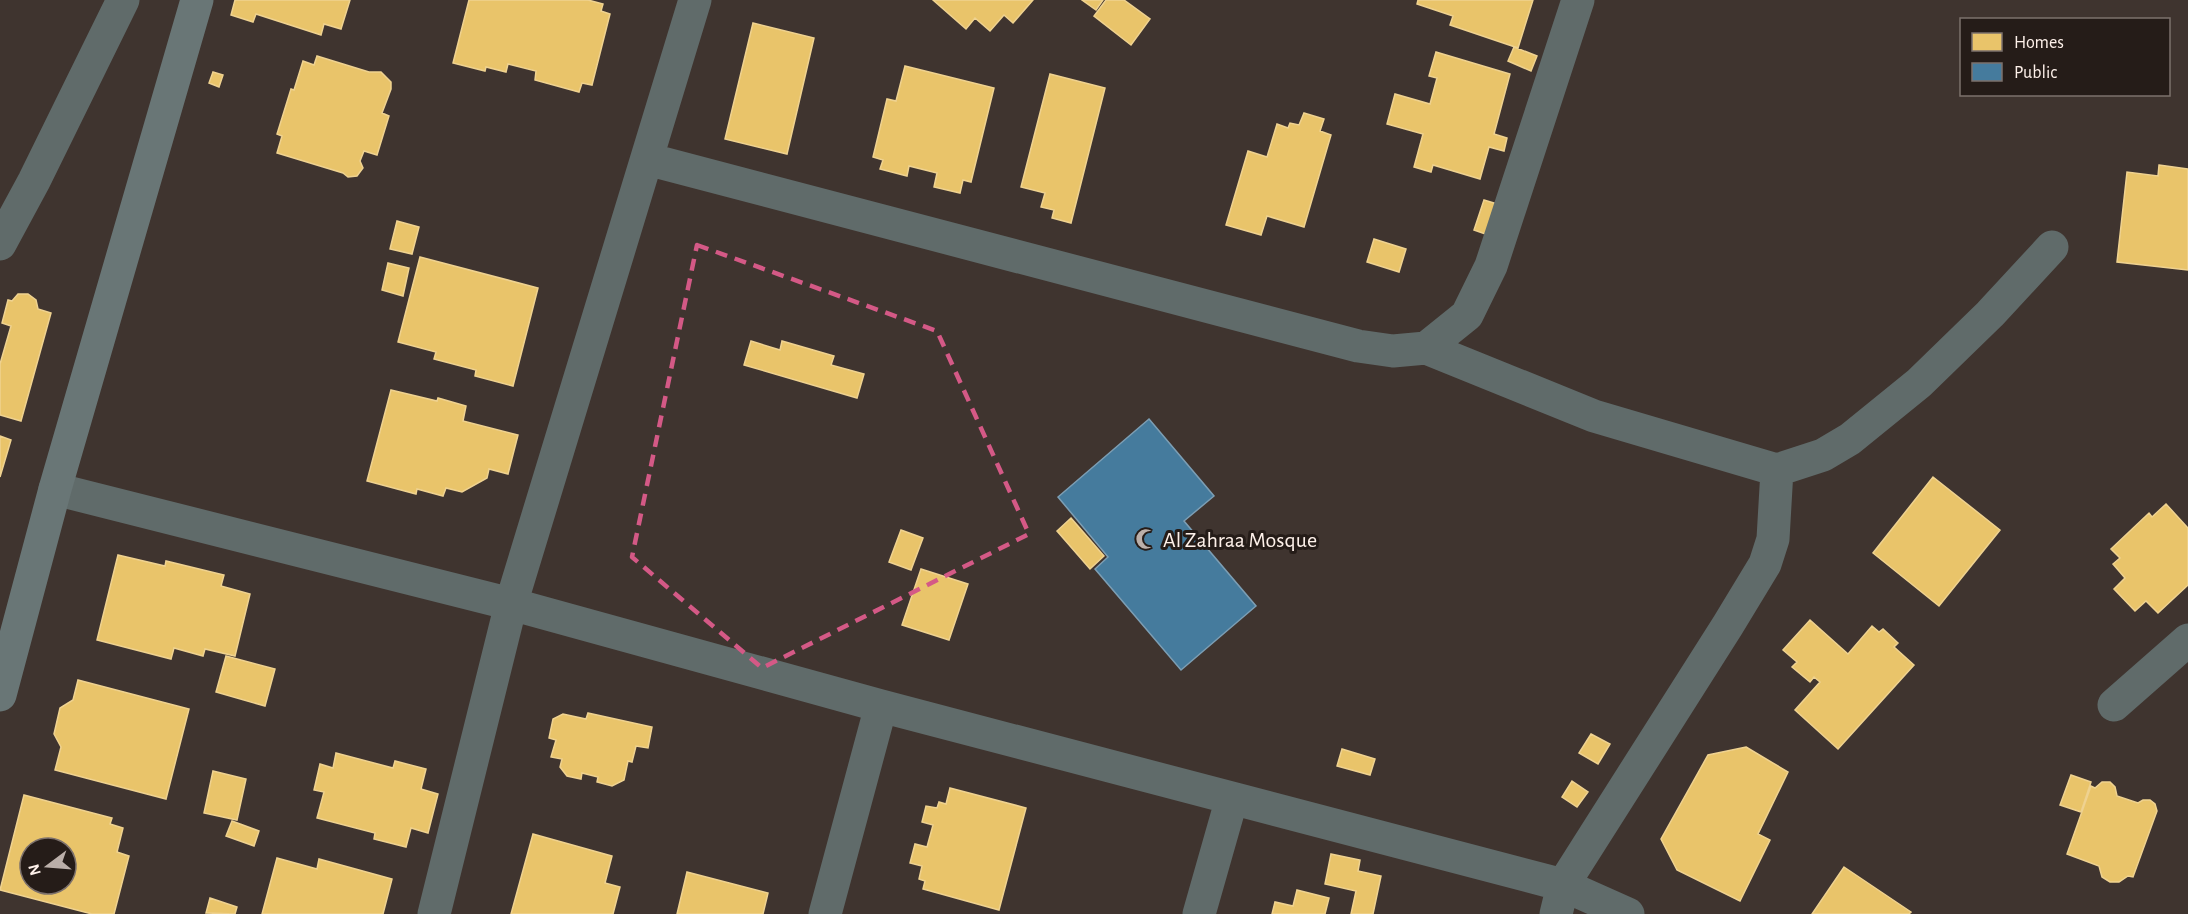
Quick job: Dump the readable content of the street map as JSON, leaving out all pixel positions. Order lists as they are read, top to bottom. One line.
{"places":{"mosque":["Al Zahraa Mosque"]},"legend":["Homes","Public"],"north":"left"}
